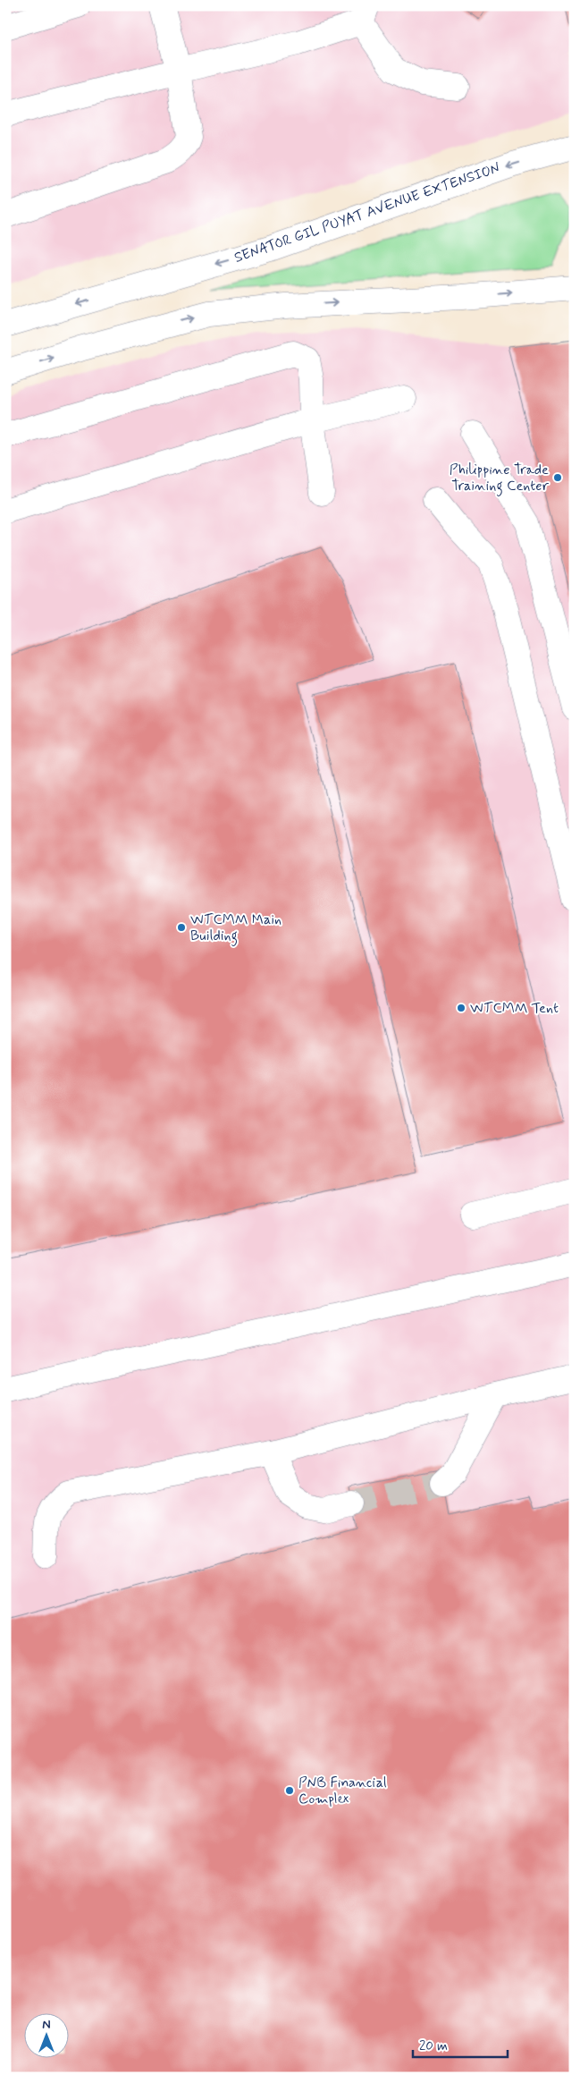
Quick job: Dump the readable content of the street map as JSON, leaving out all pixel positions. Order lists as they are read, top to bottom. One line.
{"streets":{"main road":["SENATOR GIL PUYAT AVENUE EXTENSION"]},"places":["Philippine Trade Training Center","WTCMM Main Building","WTCMM Tent","PNB Financial Complex"],"scale_bar":"20 m","north":"top"}
